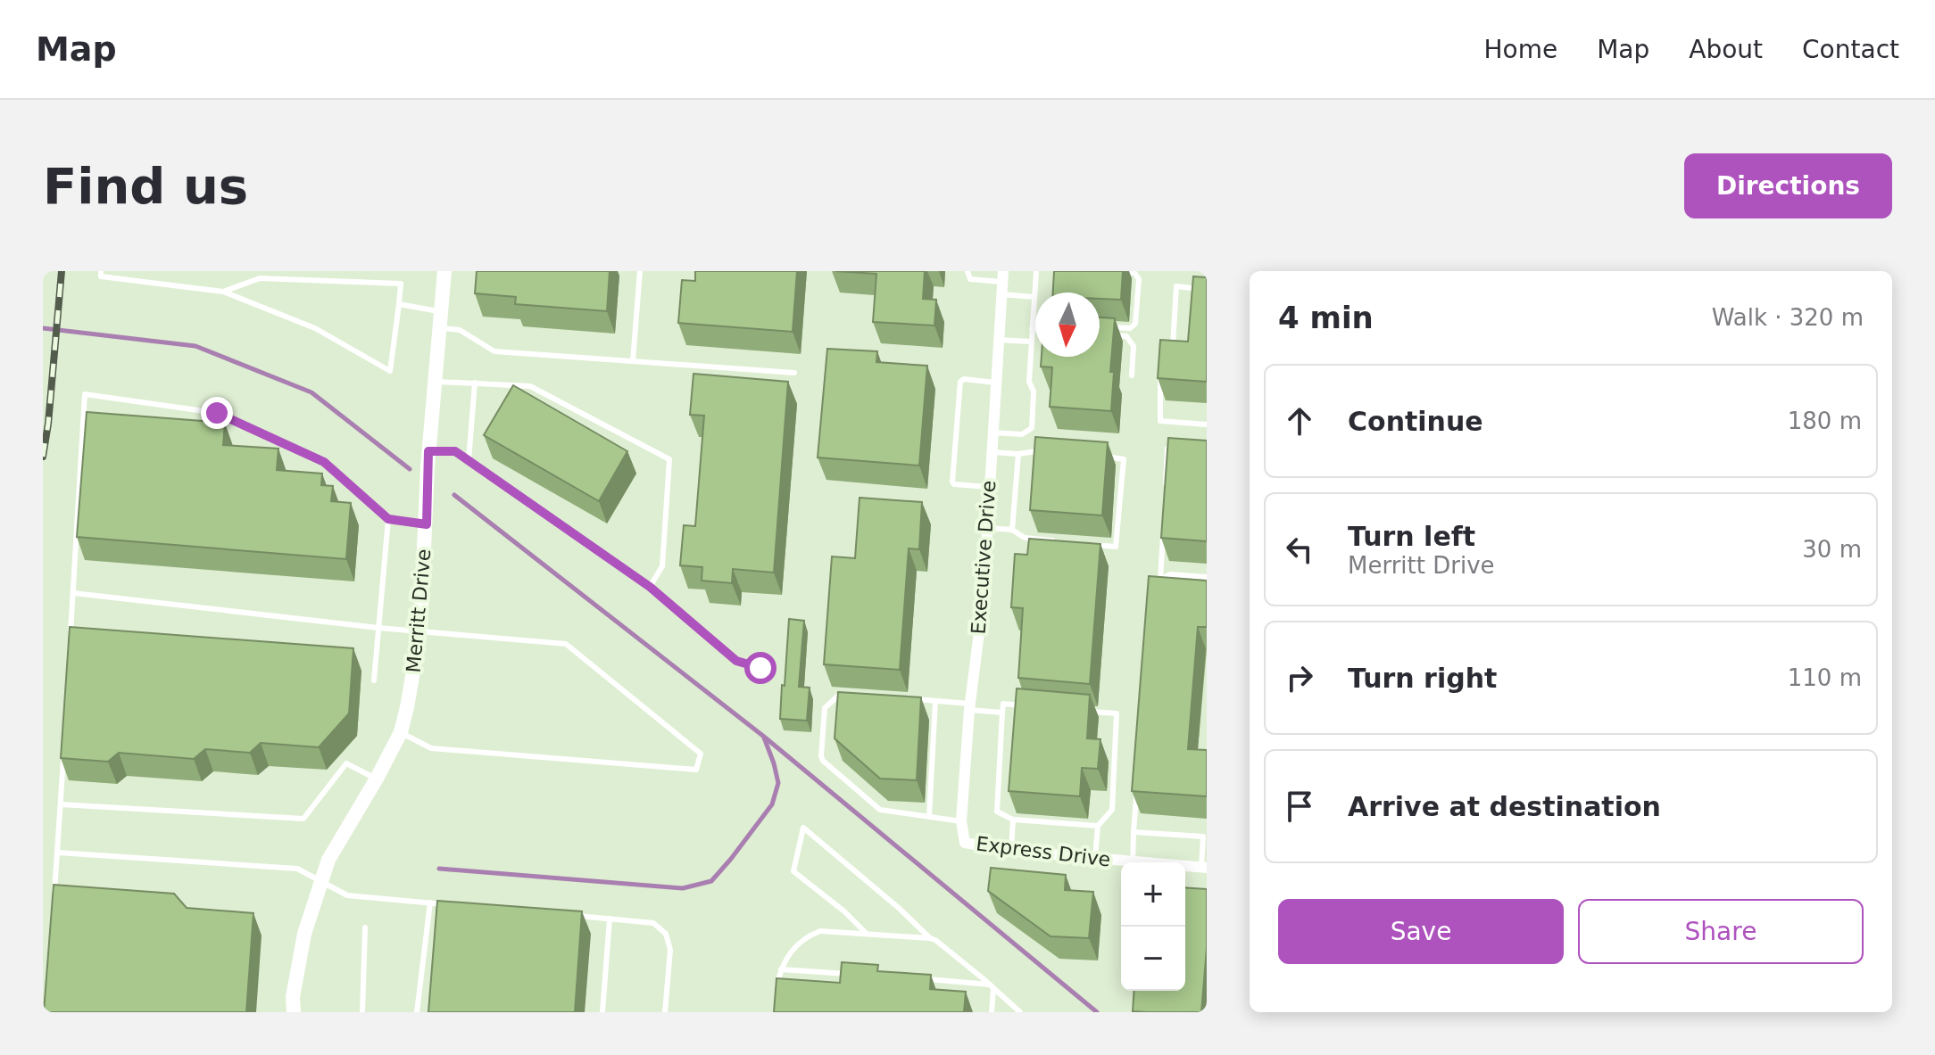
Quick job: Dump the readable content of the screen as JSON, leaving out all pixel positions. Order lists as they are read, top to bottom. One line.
{"streets":{"street":["Executive Drive","Merritt Drive","Express Drive"]},"crossings":[["Executive Drive","Express Drive"]],"north":"bottom","page":{"header":"Map","nav":["Home","Map","About","Contact"],"buttons":["Directions",["Save","Share"]],"title":"Find us","heading":["4 min","Walk · 320 m"],"list":[["Continue","180 m"],["Turn left","Merritt Drive","30 m"],["Turn right","110 m"],"Arrive at destination"],"map_buttons":["+","−"]}}
